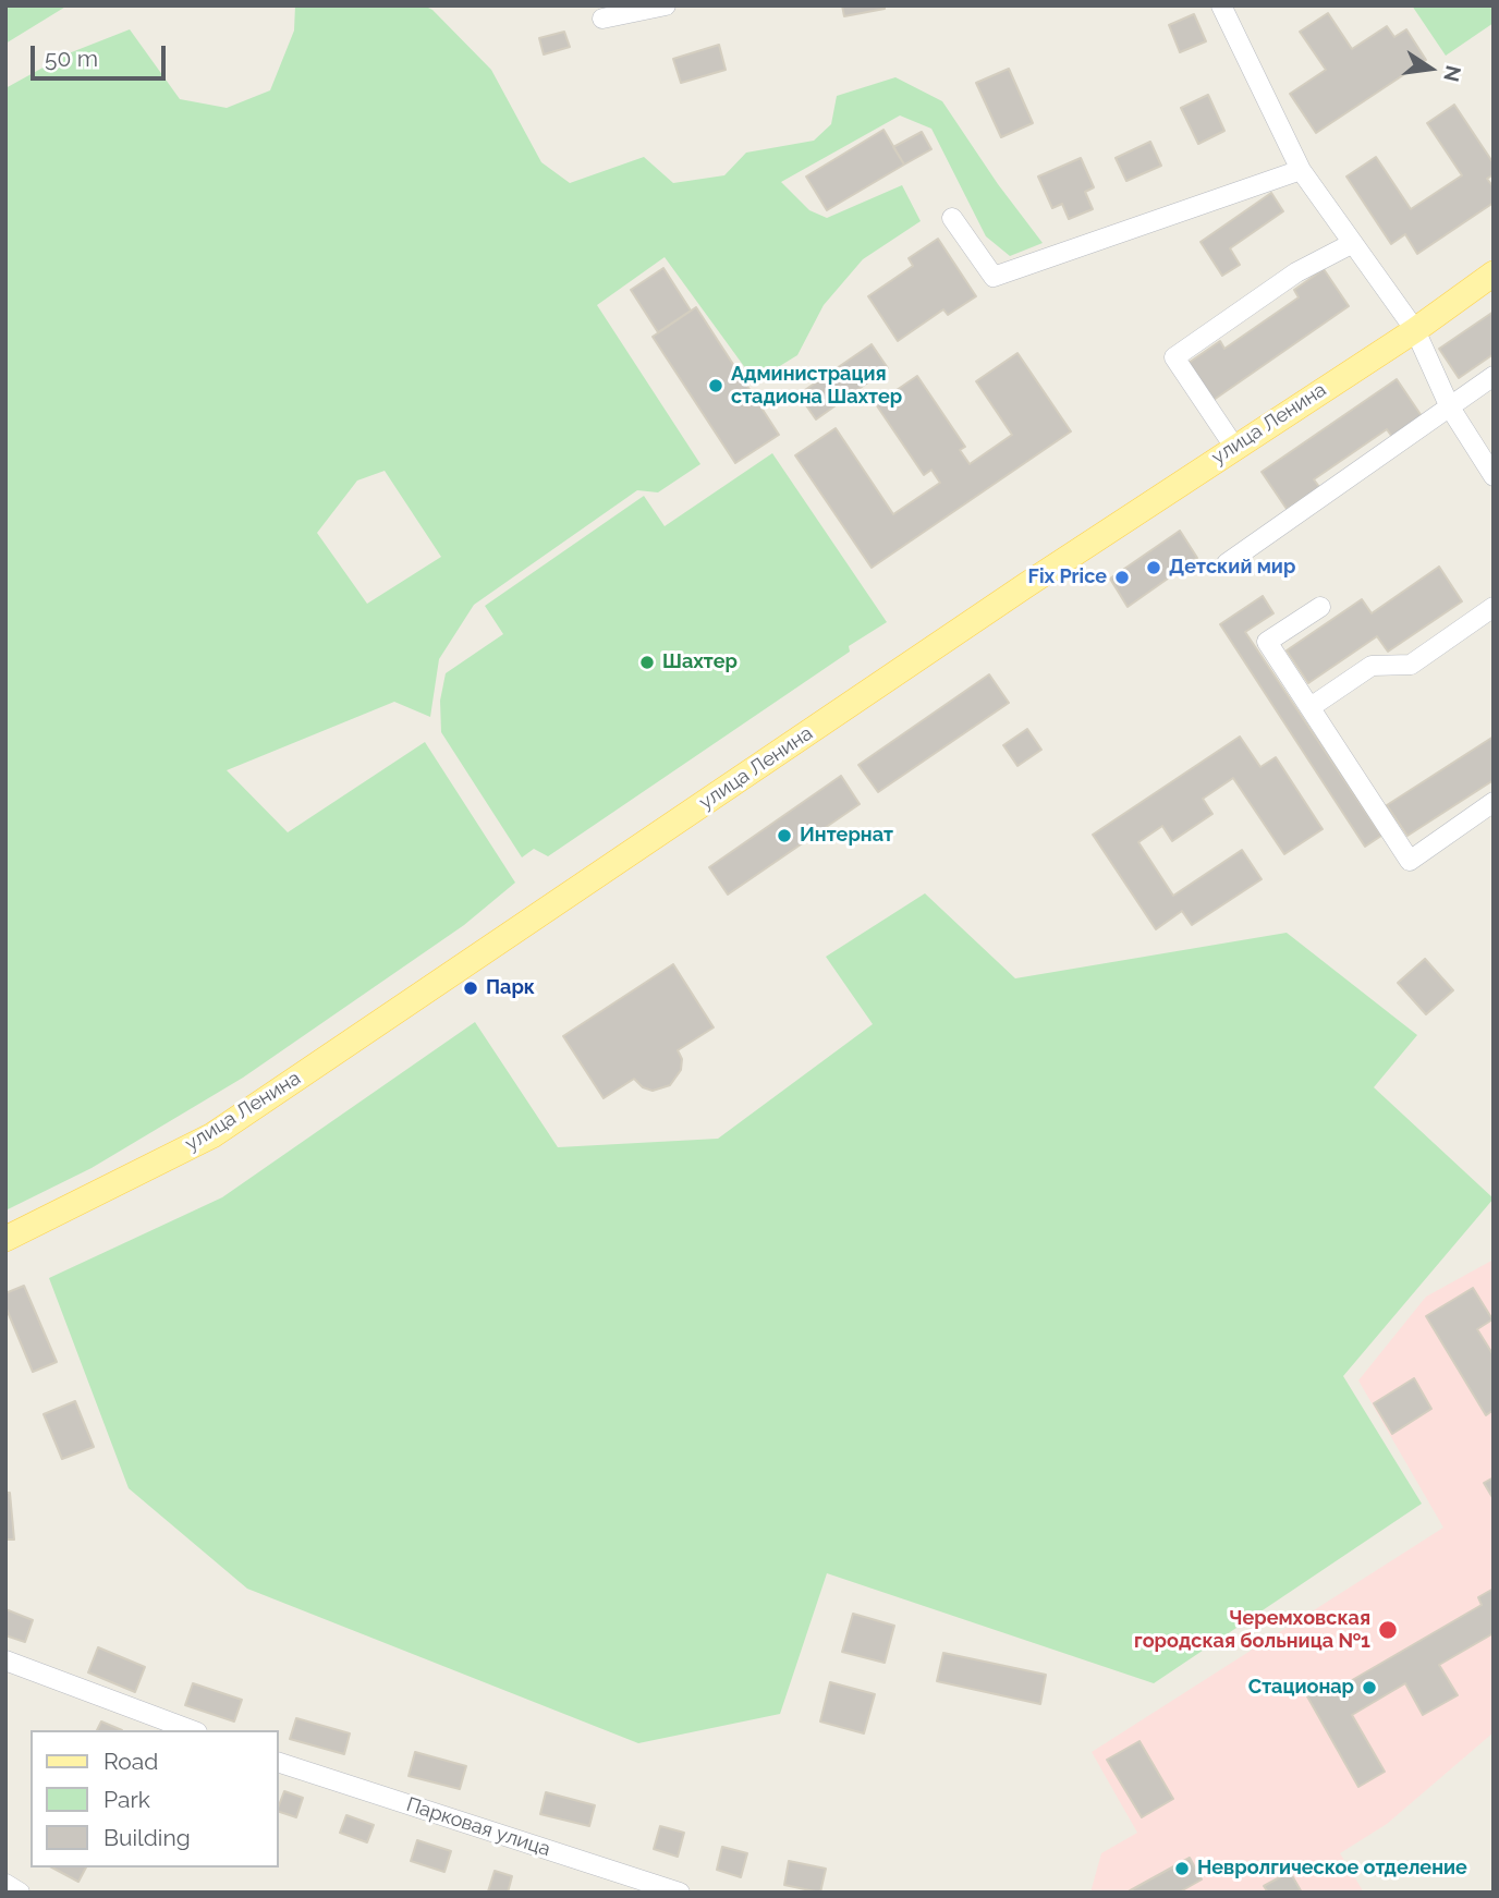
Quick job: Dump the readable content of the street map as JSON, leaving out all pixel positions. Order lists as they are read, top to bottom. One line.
{"streets":{"main road":["улица Ленина"],"street":["Парковая улица"]},"places":["Администрация стадиона Шахтер","Детский мир","Fix Price","Шахтер","Интернат","Парк","Черемховская городская больница №1","Стационар","Невролгическое отделение"],"legend":["Road","Park","Building"],"scale_bar":"50 m","north":"right"}
